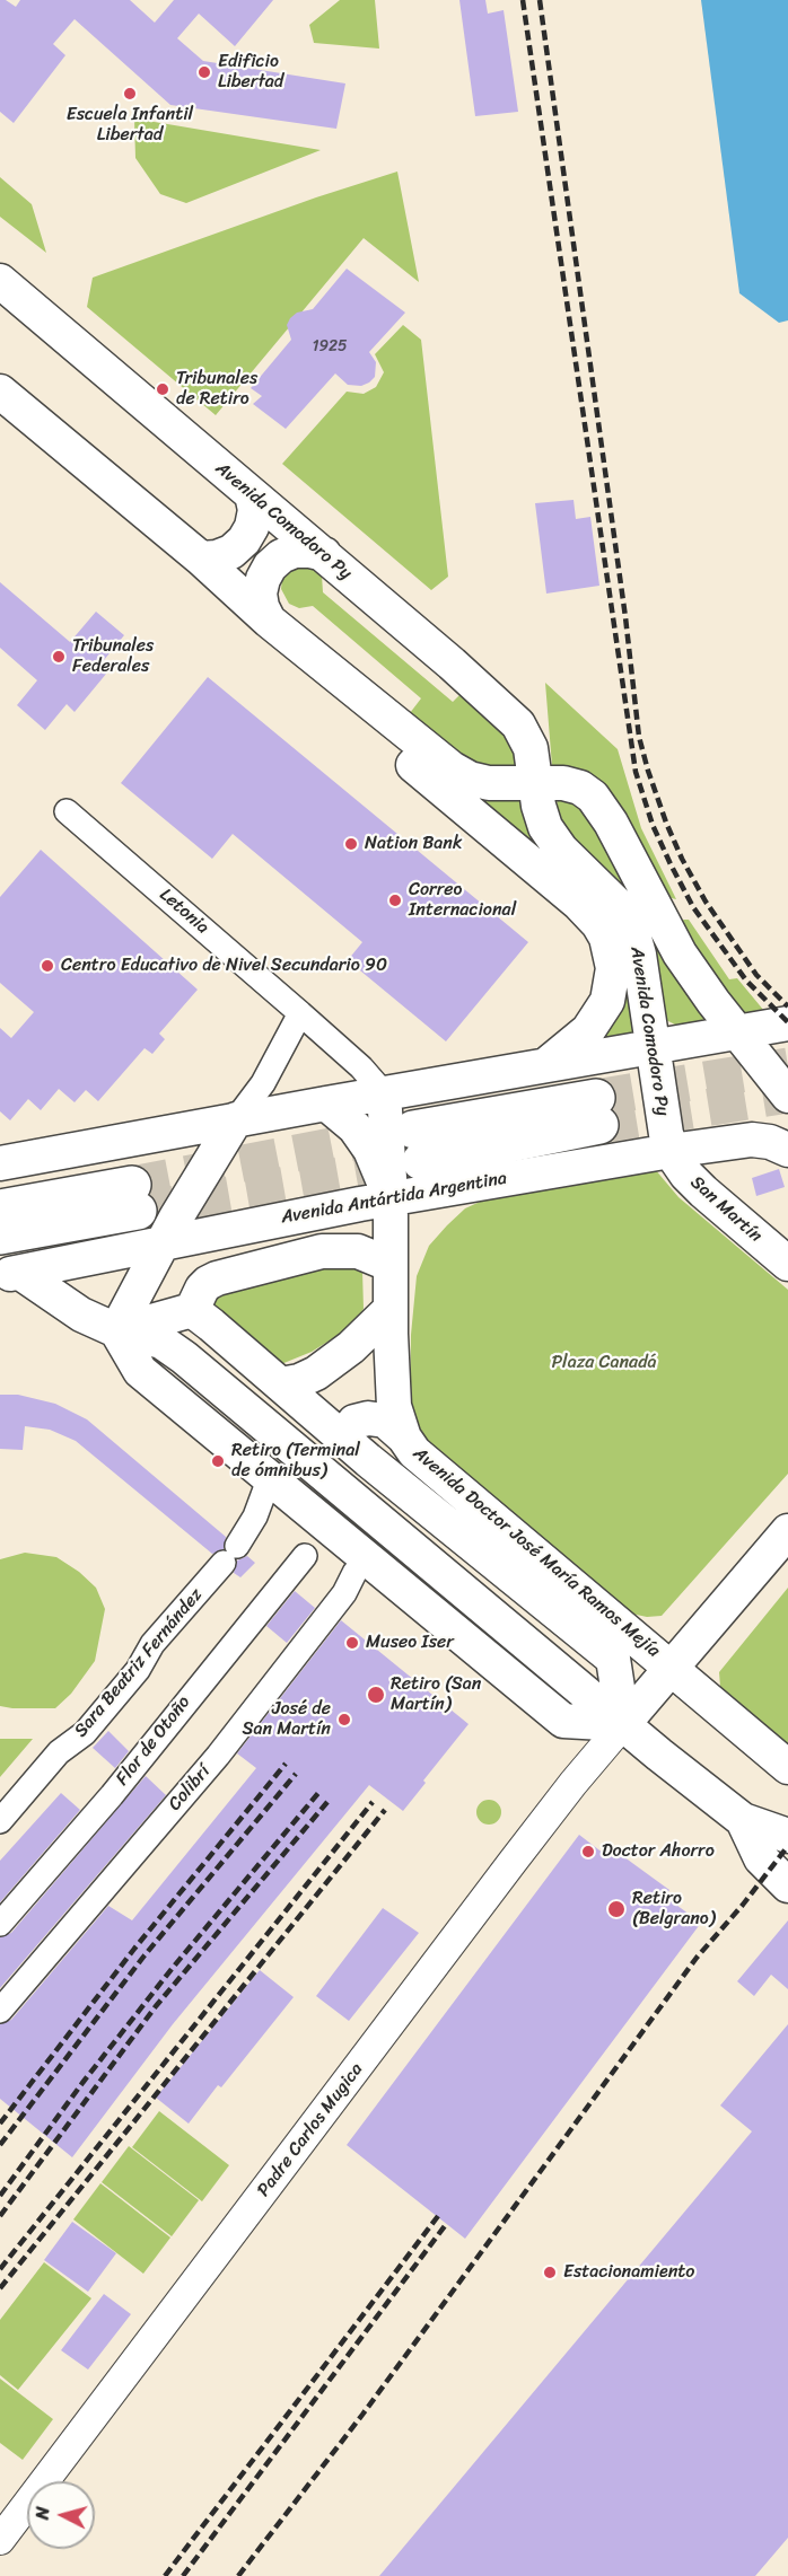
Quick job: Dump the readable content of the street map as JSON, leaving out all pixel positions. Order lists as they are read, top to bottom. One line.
{"streets":{"main road":["Avenida Comodoro Py","Avenida Antártida Argentina","San Martín","Avenida Doctor José María Ramos Mejía"],"street":["Letonia","Sara Beatriz Fernández","Flor de Otoño","Colibrí","Padre Carlos Mugica"]},"crossings":[["Avenida Comodoro Py","Avenida Antártida Argentina"],["Avenida Comodoro Py","San Martín"],["Avenida Antártida Argentina","San Martín"],["Avenida Antártida Argentina","Avenida Doctor José María Ramos Mejía"],["Avenida Doctor José María Ramos Mejía","Padre Carlos Mugica"]],"parks":["Plaza Canadá"],"places":["Edificio Libertad","Escuela Infantil Libertad","Tribunales de Retiro","Tribunales Federales","Nation Bank","Correo Internacional","Centro Educativo de Nivel Secundario 90","Retiro (Terminal de ómnibus)","Museo Iser","Retiro (San Martín)","José de San Martín","Doctor Ahorro","Retiro (Belgrano)","Estacionamiento"],"house_numbers":["1925"],"north":"left"}
